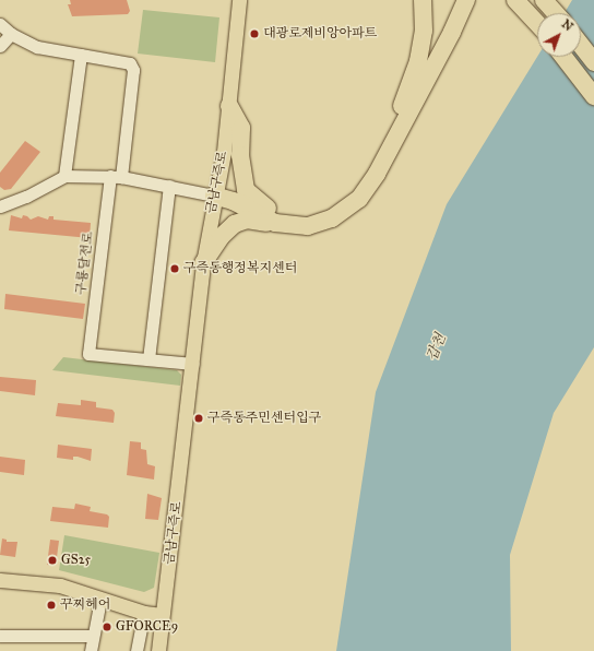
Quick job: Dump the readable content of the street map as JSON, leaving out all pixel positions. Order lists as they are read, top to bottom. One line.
{"streets":{"main road":["금남구즉로"],"street":["구룡달전로"]},"water":["갑천"],"places":["대광로제비앙아파트","구즉동행정복지센터","구즉동주민센터입구","GS25","꾸찌헤어","GFORCE9"],"north":"top right"}
